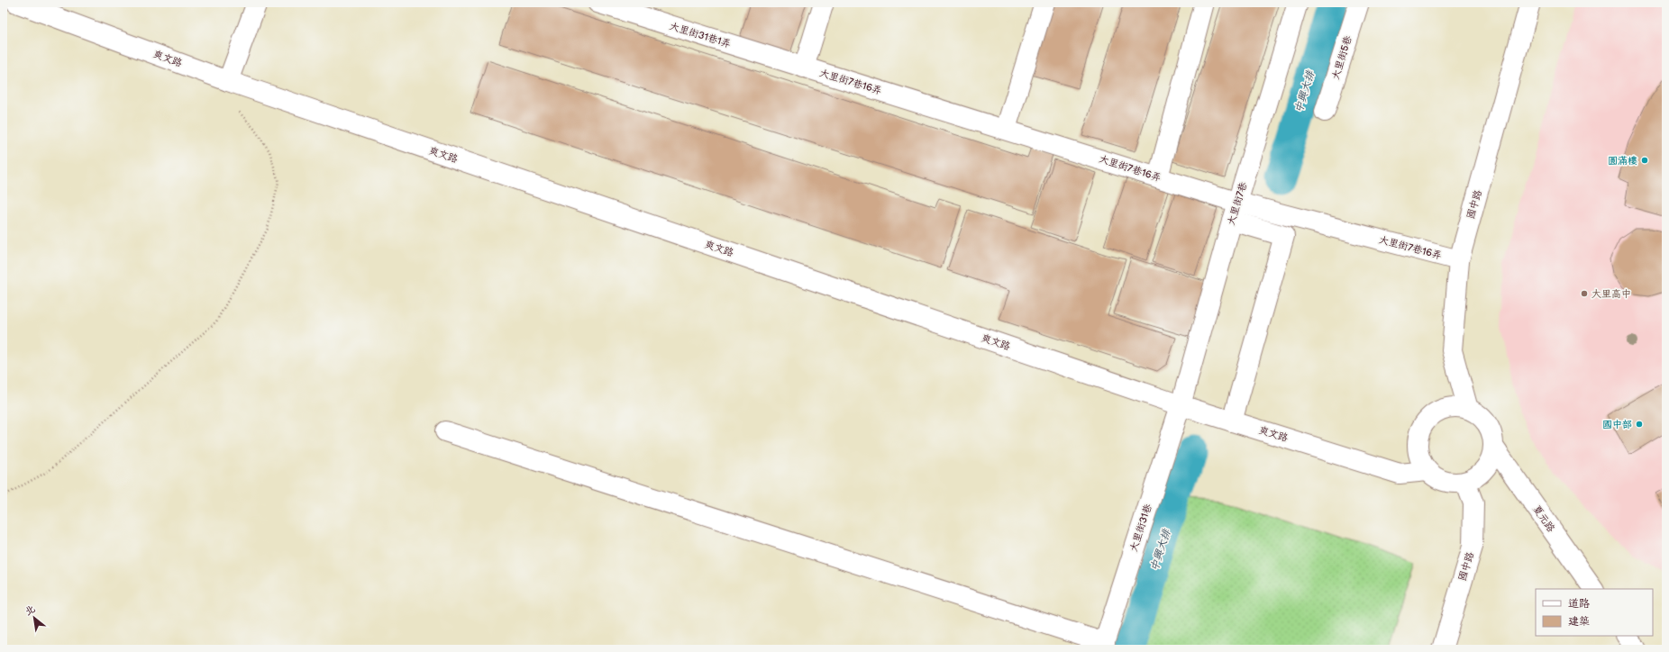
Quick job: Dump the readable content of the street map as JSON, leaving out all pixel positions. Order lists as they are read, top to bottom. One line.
{"streets":{"street":["大里街31巷1弄","大里街5巷","爽文路","大里街7巷16弄","大里街7巷","國中路","夏元路","大里街31巷"]},"crossings":[["大里街31巷1弄","大里街7巷16弄"],["爽文路","大里街7巷"],["爽文路","國中路"],["爽文路","夏元路"],["爽文路","大里街31巷"],["大里街7巷16弄","大里街7巷"],["大里街7巷16弄","國中路"],["大里街7巷","大里街31巷"],["國中路","夏元路"]],"water":["中興大排"],"places":["圓滿樓","大里高中","國中部"],"legend":["道路","建築"],"north":"top left"}
